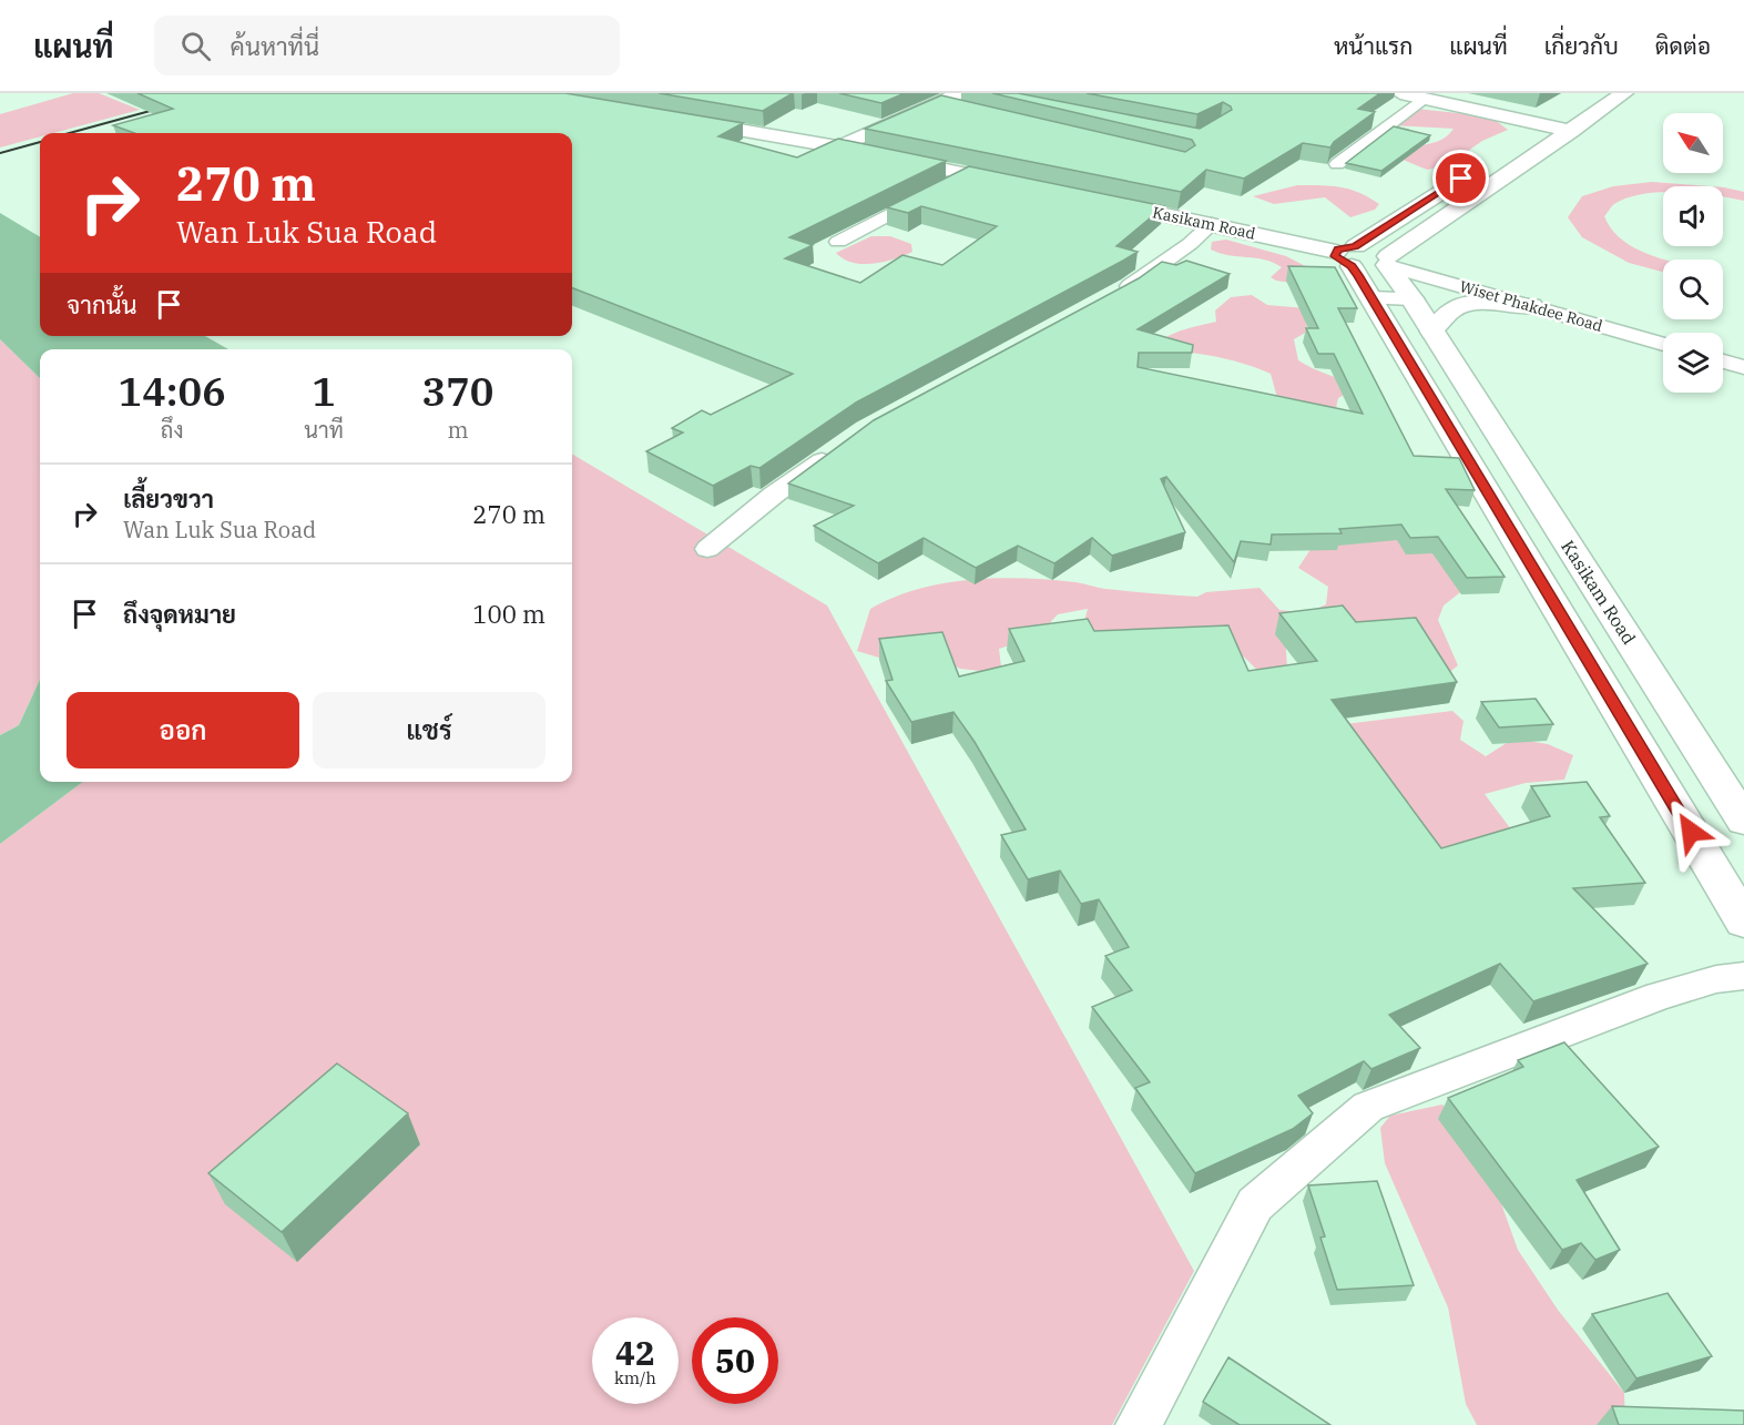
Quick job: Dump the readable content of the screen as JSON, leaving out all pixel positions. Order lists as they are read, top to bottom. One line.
{"streets":{"main road":["Kasikam Road"],"street":["Wiset Phakdee Road"]},"crossings":[["Kasikam Road","Wiset Phakdee Road"]],"north":"top left","page":{"header":"แผนที่","search":"ค้นหาที่นี่","nav":["หน้าแรก","แผนที่","เกี่ยวกับ","ติดต่อ"],"turn":["270 m","Wan Luk Sua Road"],"then":"จากนั้น","eta":["14:06","ถึง","1","นาที","370","m"],"list":[{"name":"เลี้ยวขวา","note":"Wan Luk Sua Road","value":"270 m"},{"name":"ถึงจุดหมาย","value":"100 m"}],"buttons":["ออก","แชร์"],"speed":"42 km/h","limit":"50"}}
